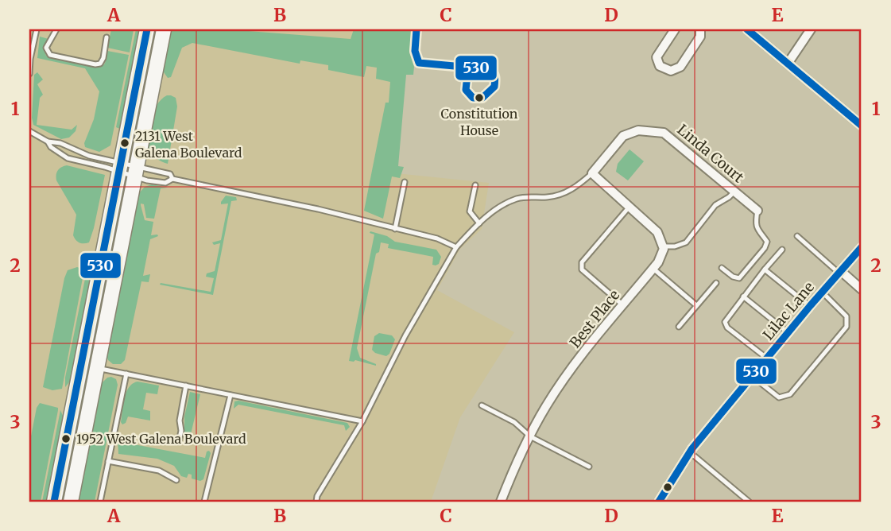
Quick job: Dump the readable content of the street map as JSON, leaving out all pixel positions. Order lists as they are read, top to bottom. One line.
{"streets":{"street":["Linda Court","Lilac Lane","Best Place"]},"places":["Constitution House","2131 West Galena Boulevard","1952 West Galena Boulevard"],"lines":["transit line 530"],"grid":{"columns":["A","B","C","D","E"],"rows":["1","2","3"]}}
